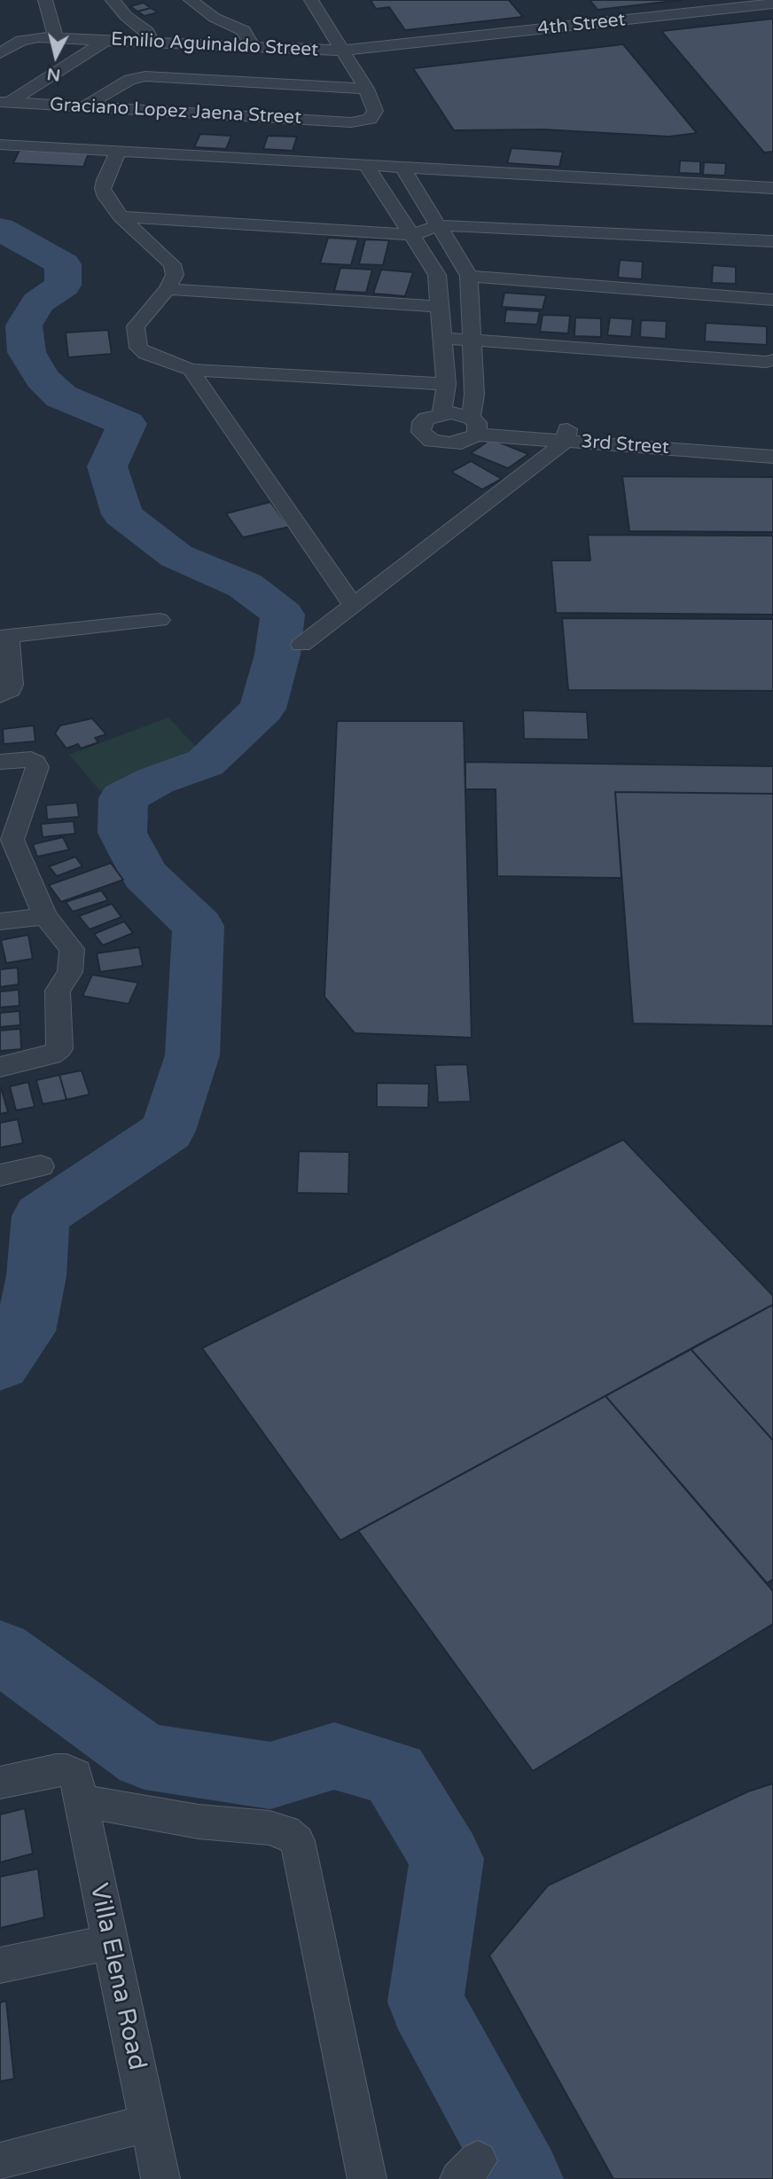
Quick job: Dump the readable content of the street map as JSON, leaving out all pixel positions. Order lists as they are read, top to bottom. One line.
{"streets":{"street":["4th Street","Emilio Aguinaldo Street","Graciano Lopez Jaena Street","3rd Street","Villa Elena Road"]},"crossings":[["4th Street","Emilio Aguinaldo Street"]],"north":"bottom"}
